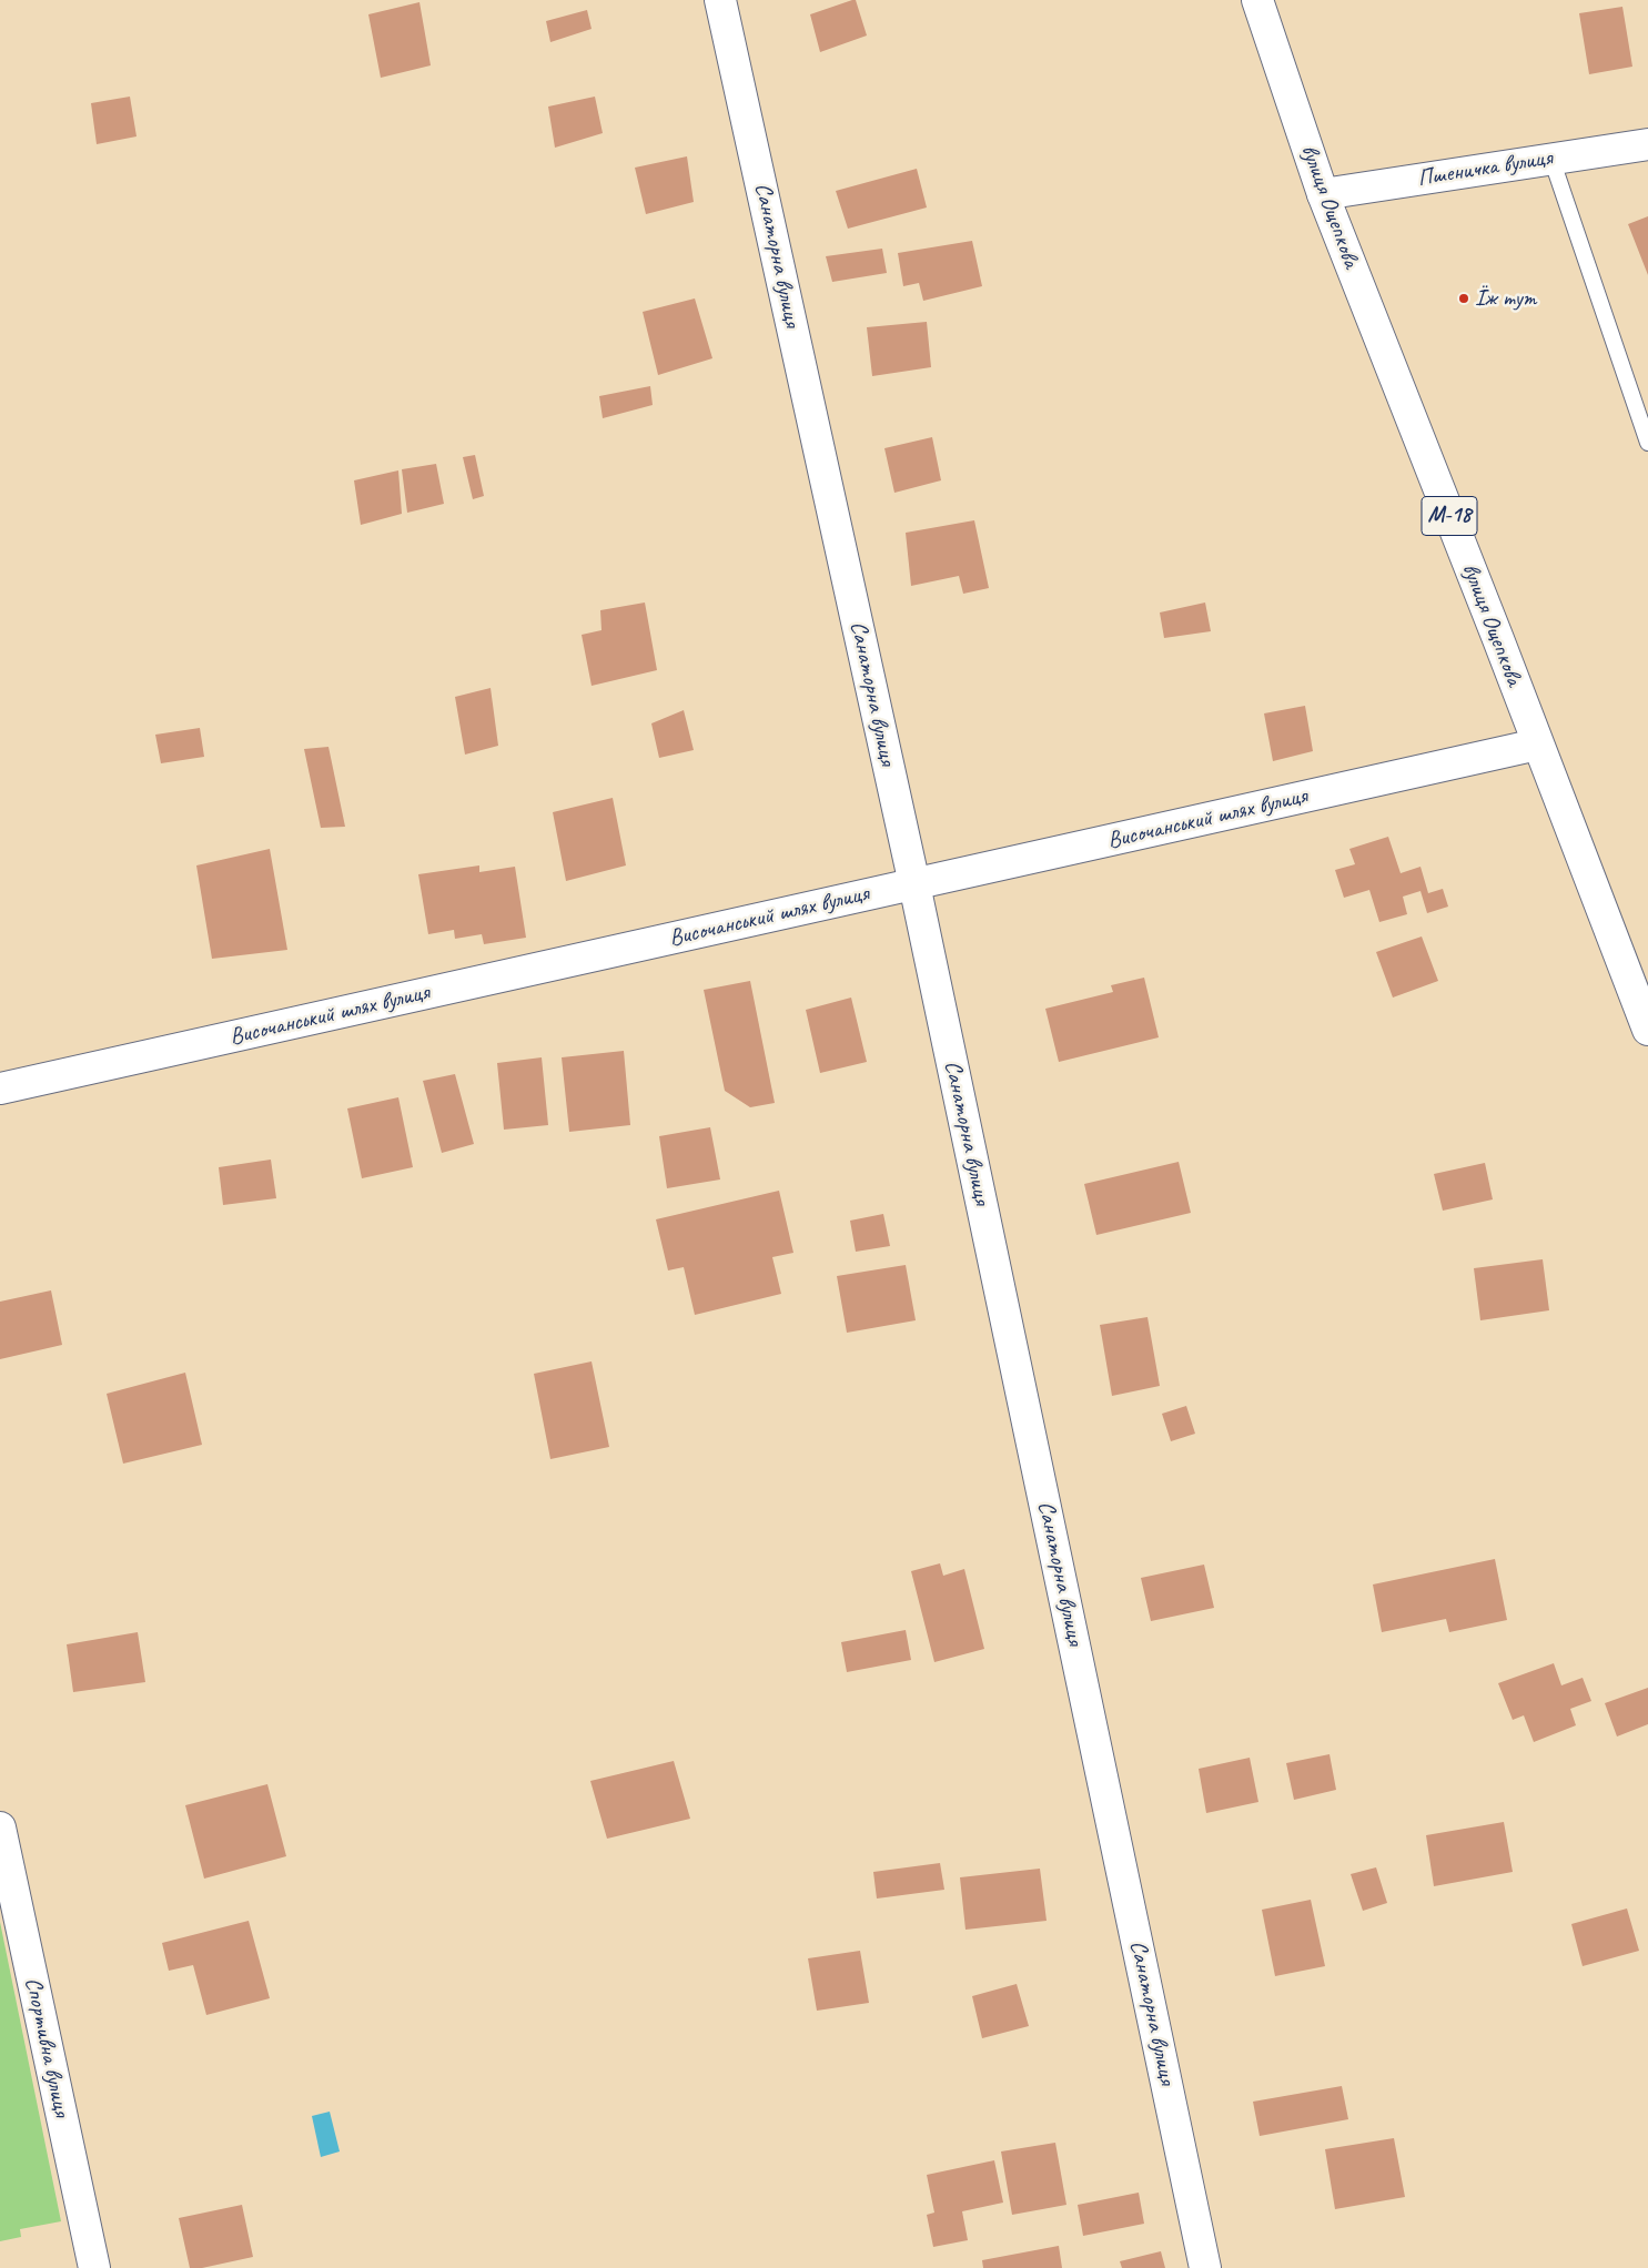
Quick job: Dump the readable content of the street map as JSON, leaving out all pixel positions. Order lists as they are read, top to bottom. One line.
{"streets":{"main road":["Пшеничка вулиця","вулиця Ощепкова","Санаторна вулиця","М-18","Височанський шлях вулиця","Спортивна вулиця"]},"crossings":[["Пшеничка вулиця","вулиця Ощепкова"],["вулиця Ощепкова","Височанський шлях вулиця"],["Санаторна вулиця","Височанський шлях вулиця"]],"places":["Їж тут"]}
